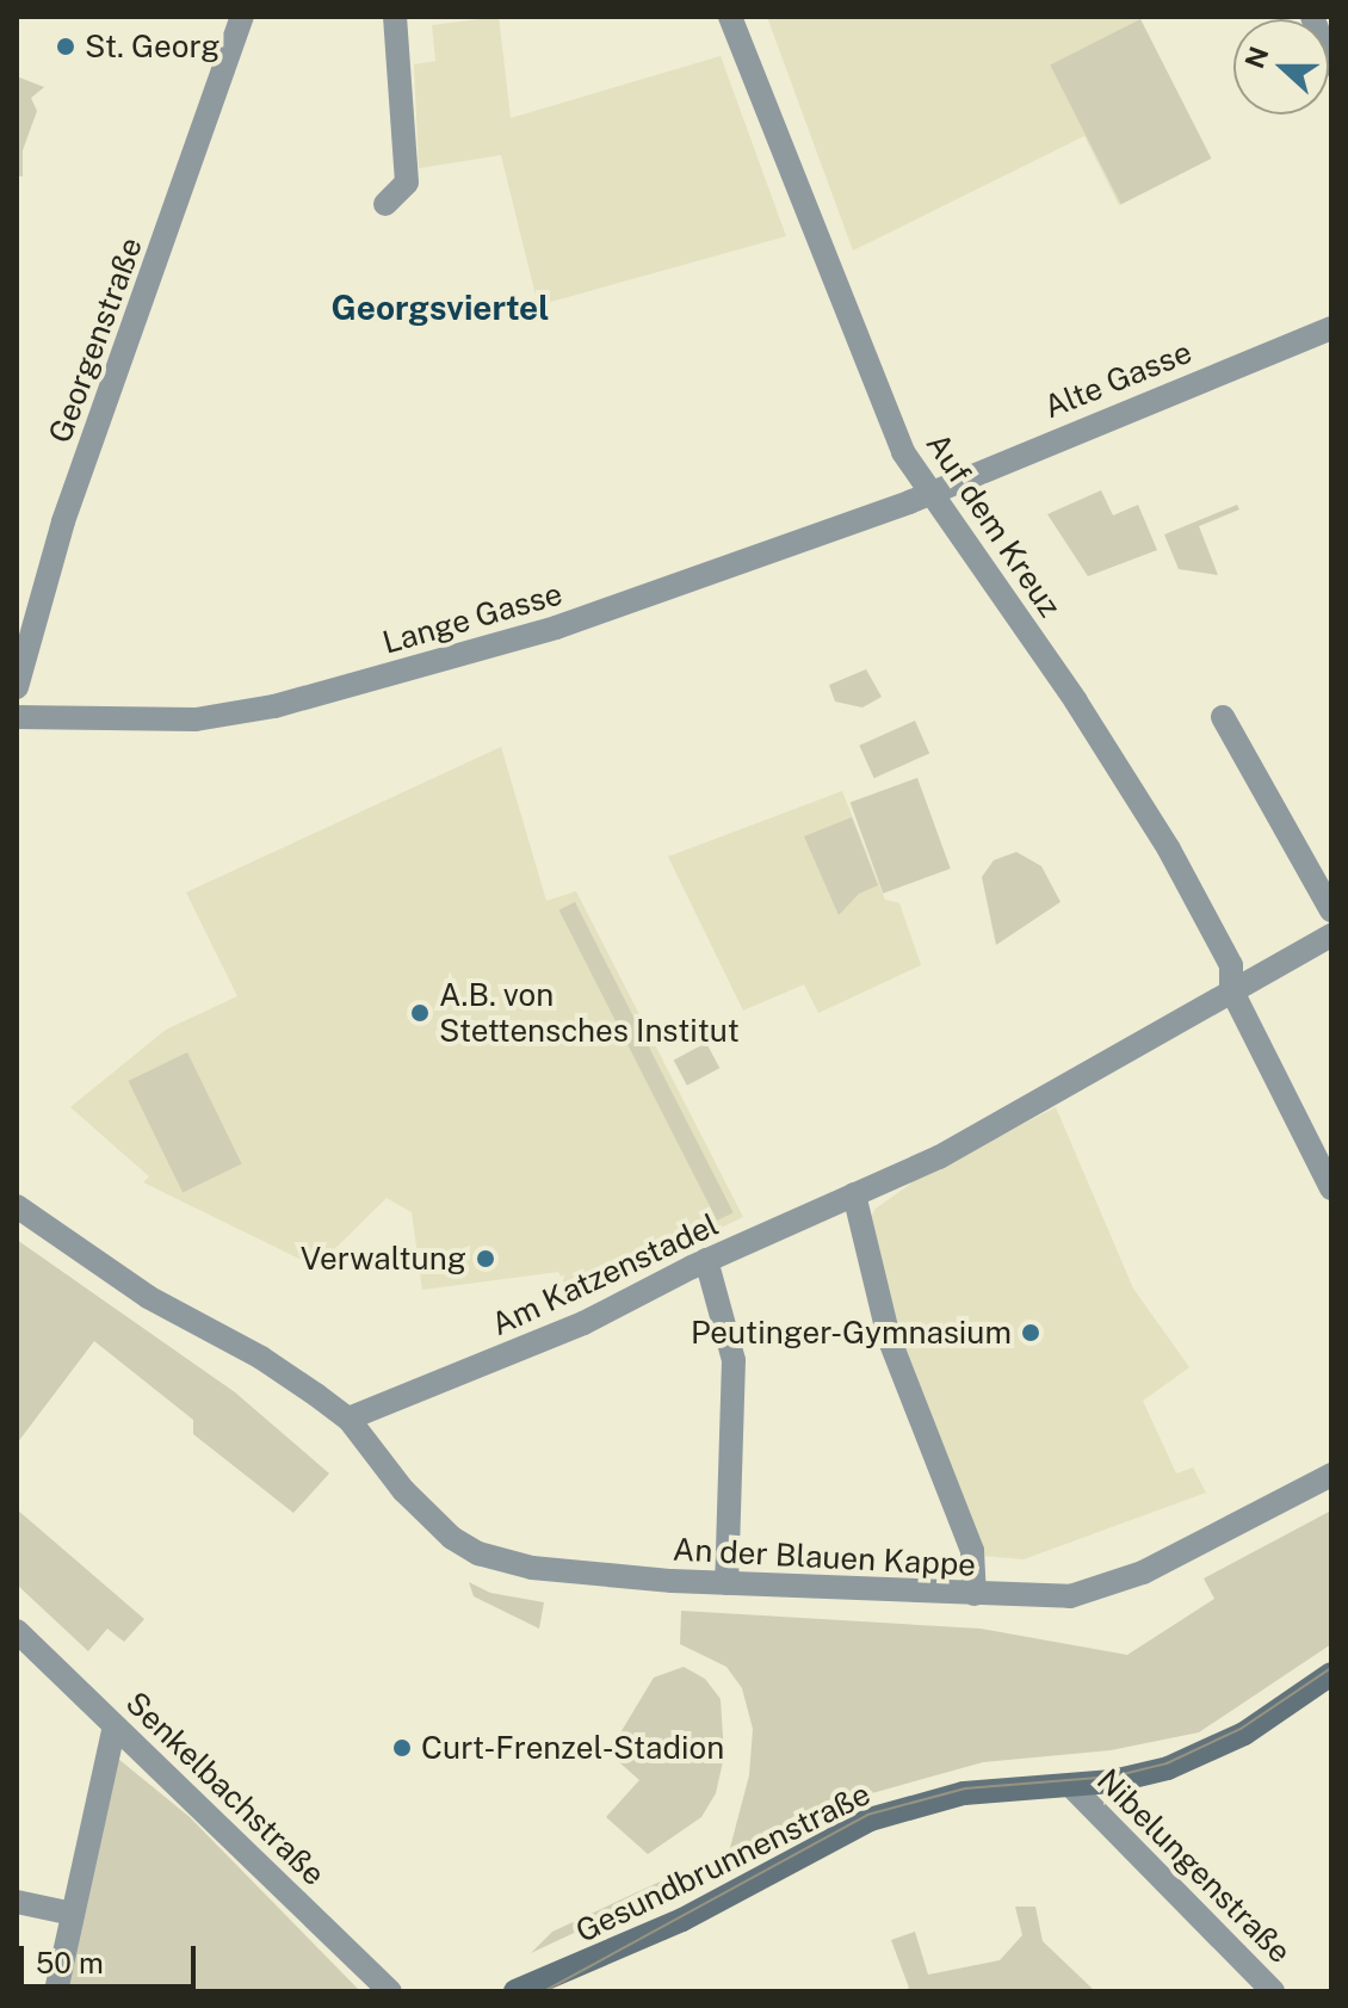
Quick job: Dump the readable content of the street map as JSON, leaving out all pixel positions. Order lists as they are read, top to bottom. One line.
{"streets":{"main road":["Gesundbrunnenstraße"],"street":["Georgenstraße","Alte Gasse","Auf dem Kreuz","Lange Gasse","Am Katzenstadel","An der Blauen Kappe","Senkelbachstraße","Nibelungenstraße"]},"crossings":[["Alte Gasse","Auf dem Kreuz"],["Alte Gasse","Lange Gasse"],["Auf dem Kreuz","Lange Gasse"],["Auf dem Kreuz","Am Katzenstadel"],["Am Katzenstadel","An der Blauen Kappe"],["Gesundbrunnenstraße","Nibelungenstraße"]],"districts":["Georgsviertel"],"places":["St. Georg","A.B. von Stettensches Institut","Verwaltung","Peutinger-Gymnasium","Curt-Frenzel-Stadion"],"scale_bar":"50 m","north":"left"}
